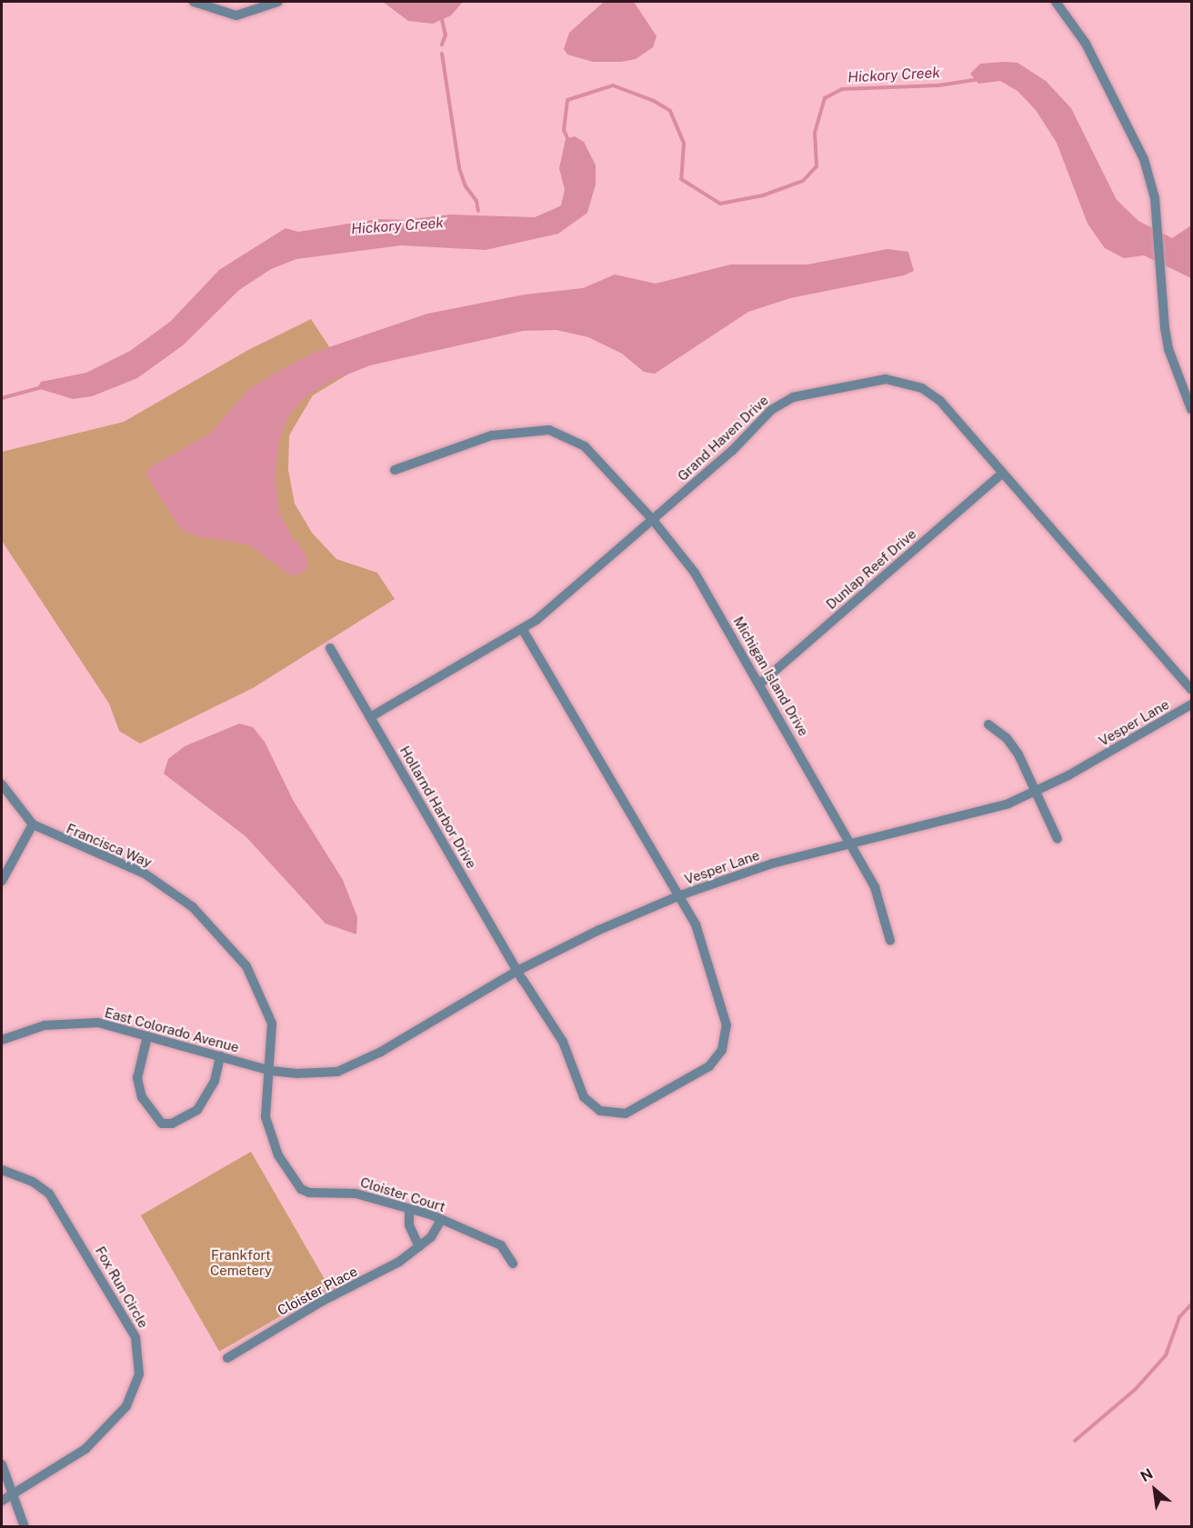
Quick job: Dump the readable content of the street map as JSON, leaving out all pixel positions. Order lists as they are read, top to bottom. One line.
{"streets":{"street":["Grand Haven Drive","Dunlap Reef Drive","Michigan Island Drive","Vesper Lane","Hollarnd Harbor Drive","Francisca Way","East Colorado Avenue","Cloister Court","Fox Run Circle","Cloister Place"]},"crossings":[["Grand Haven Drive","Dunlap Reef Drive"],["Grand Haven Drive","Michigan Island Drive"],["Grand Haven Drive","Hollarnd Harbor Drive"],["Dunlap Reef Drive","Michigan Island Drive"],["Michigan Island Drive","Vesper Lane"],["Vesper Lane","Hollarnd Harbor Drive"],["Vesper Lane","Francisca Way"],["Vesper Lane","East Colorado Avenue"],["Vesper Lane","Cloister Court"],["Francisca Way","East Colorado Avenue"],["Francisca Way","Cloister Court"],["East Colorado Avenue","Cloister Court"],["Cloister Court","Cloister Place"]],"water":["Hickory Creek"],"parks":["Frankfort Cemetery"],"north":"top left"}
